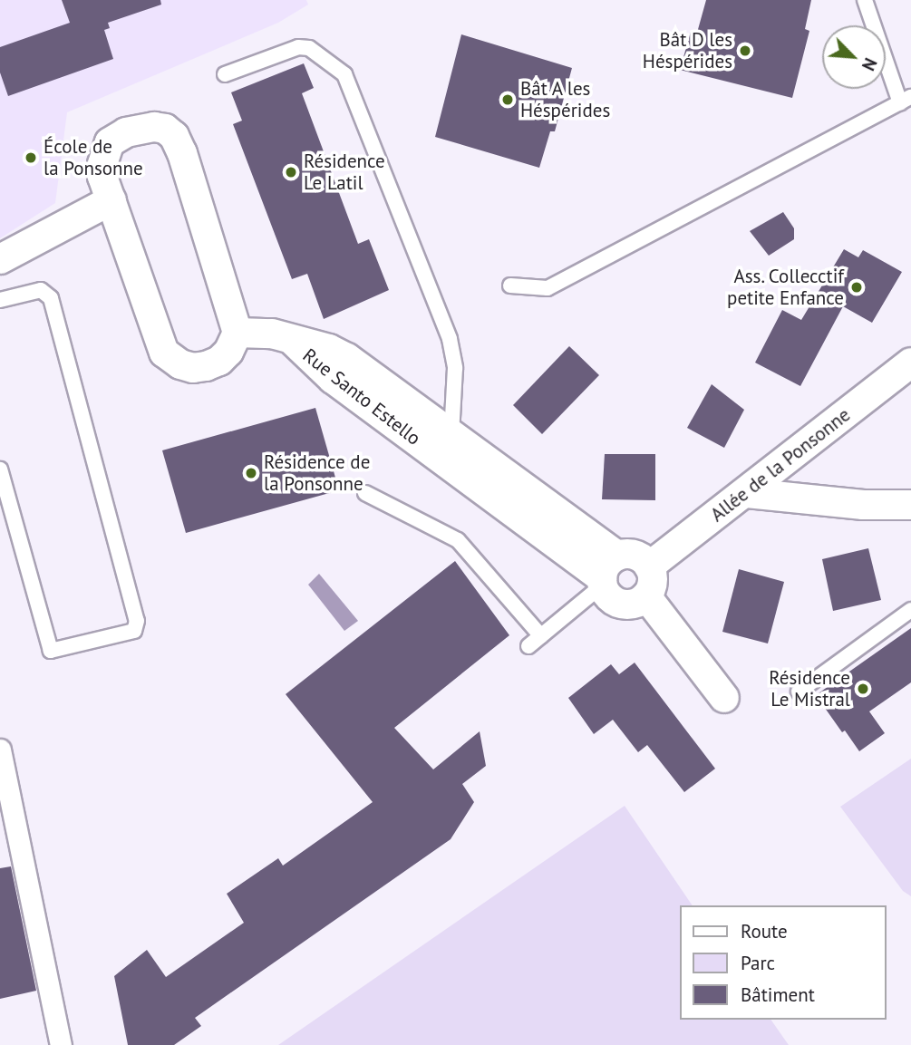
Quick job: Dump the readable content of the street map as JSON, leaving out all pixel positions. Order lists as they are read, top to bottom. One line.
{"streets":{"street":["Rue Santo Estello","Allée de la Ponsonne"]},"crossings":[["Rue Santo Estello","Allée de la Ponsonne"]],"places":["Bât D les Héspérides","Bât A les Héspérides","École de la Ponsonne","Résidence Le Latil","Ass. Collecctif petite Enfance","Résidence de la Ponsonne","Résidence Le Mistral"],"legend":["Route","Parc","Bâtiment"],"north":"bottom right"}
